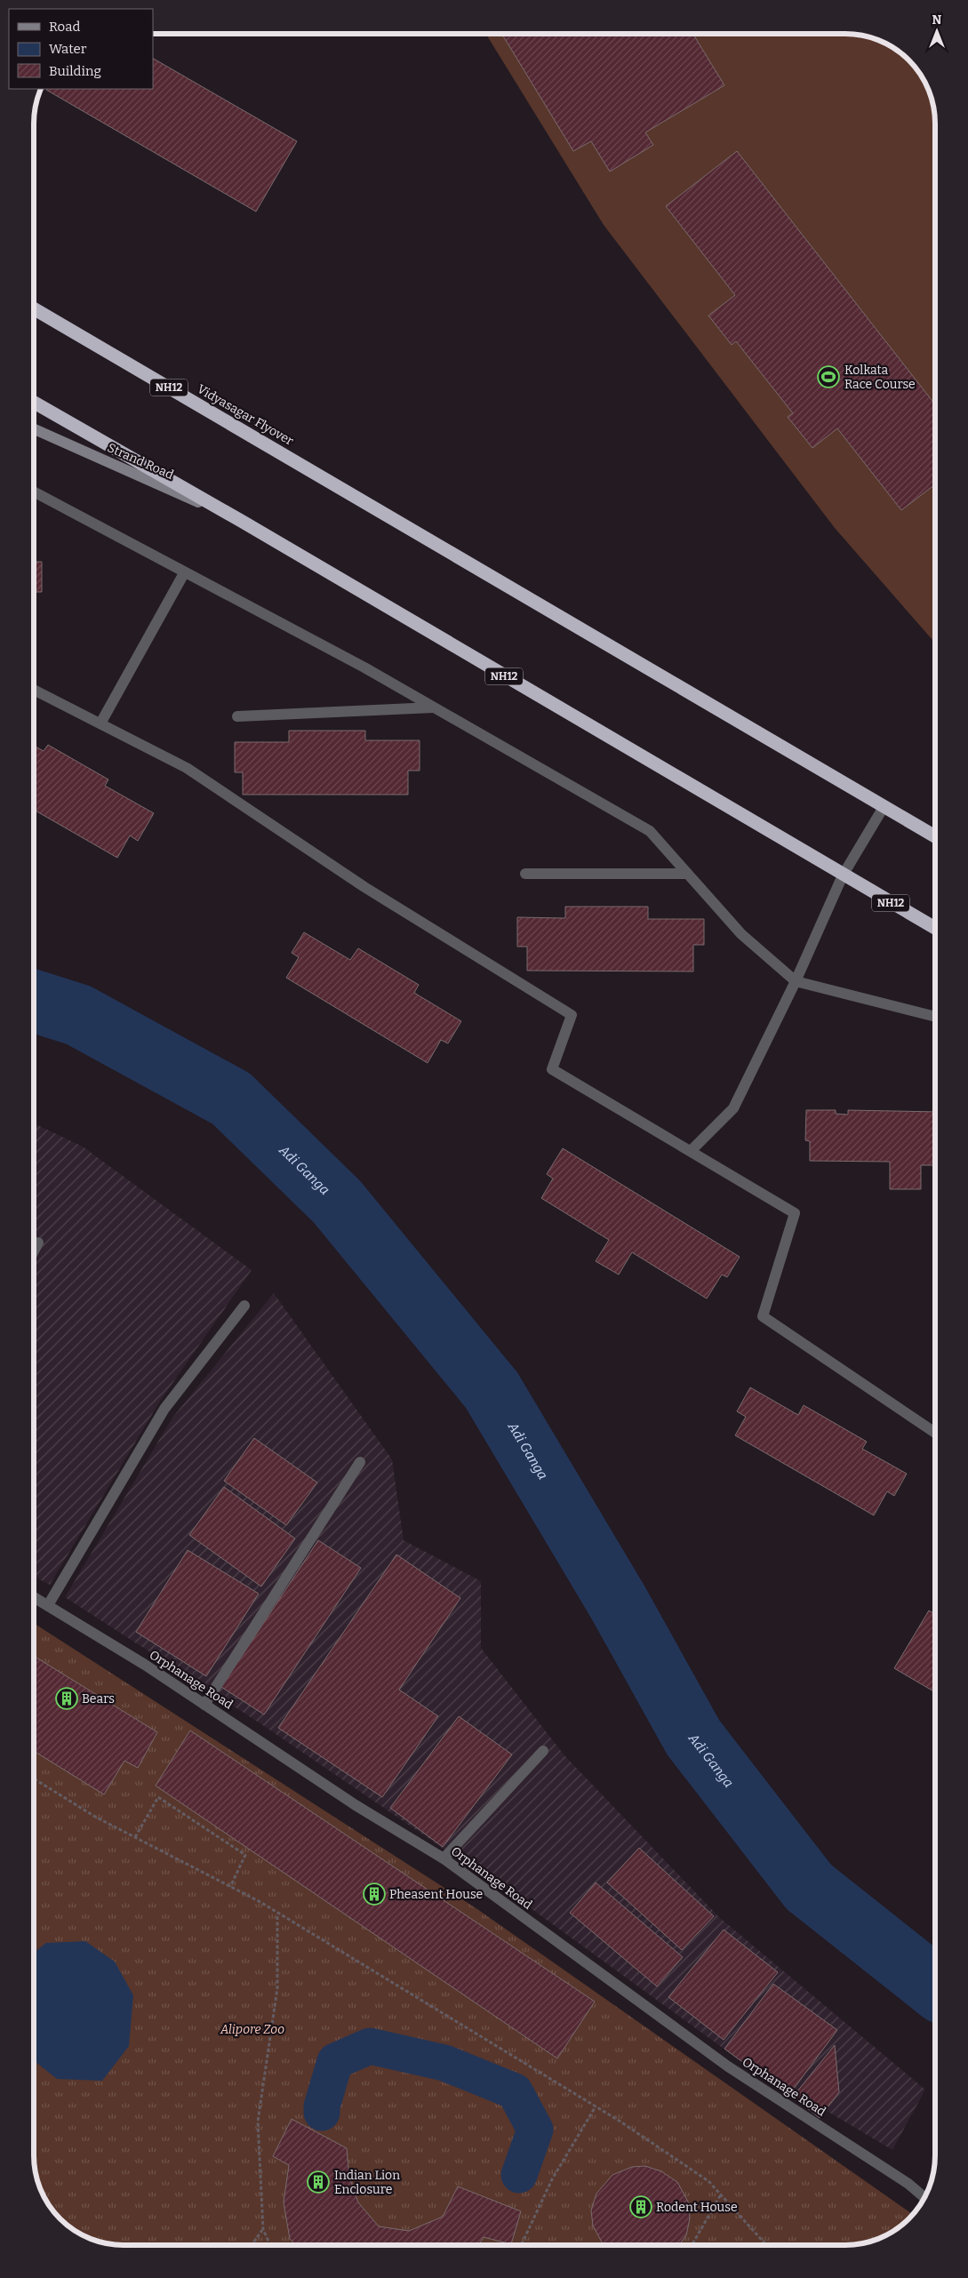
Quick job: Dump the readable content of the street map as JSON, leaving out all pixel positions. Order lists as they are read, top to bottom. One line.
{"streets":{"highway":["NH12","Vidyasagar Flyover"],"main road":["Strand Road"],"street":["Orphanage Road"]},"crossings":[["NH12","Vidyasagar Flyover"],["NH12","Strand Road"]],"water":["Adi Ganga"],"parks":["Alipore Zoo"],"places":{"sports":["Kolkata Race Course"],"building":["Bears","Pheasent House","Indian Lion Enclosure","Rodent House"]},"legend":["Road","Water","Building"],"north":"top"}
